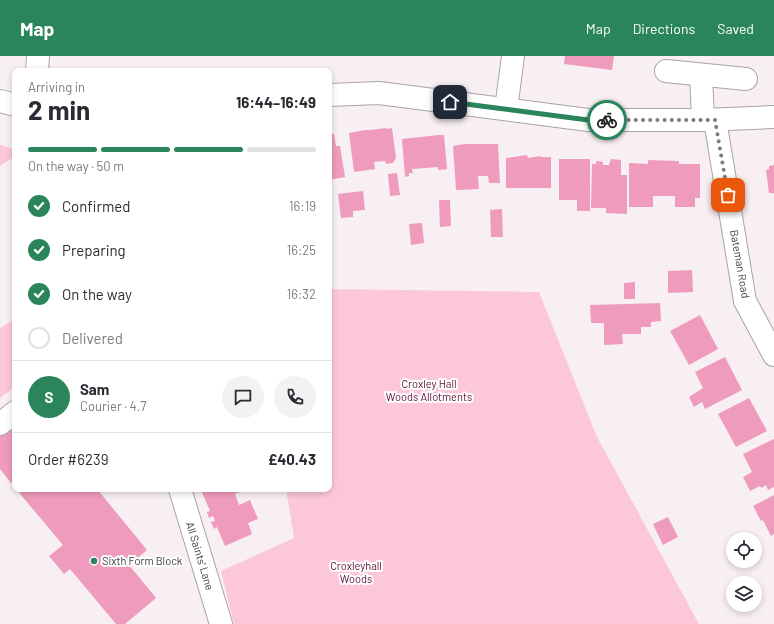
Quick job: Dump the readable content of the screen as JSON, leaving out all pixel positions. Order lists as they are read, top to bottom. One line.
{"streets":{"street":["Bateman Road","All Saints' Lane"]},"parks":["Croxley Hall Woods Allotments","Croxleyhall Woods"],"places":["Sixth Form Block"],"page":{"header":"Map","nav":["Map","Directions","Saved"],"heading":["2 min","Arriving in","16:44–16:49"],"panel":["Sam","Courier · 4.7","Order #6239","£40.43"],"bar":"On the way · 50 m","list":[["Confirmed","16:19"],["Preparing","16:25"],["On the way","16:32"],"Delivered"],"round":"S"}}
